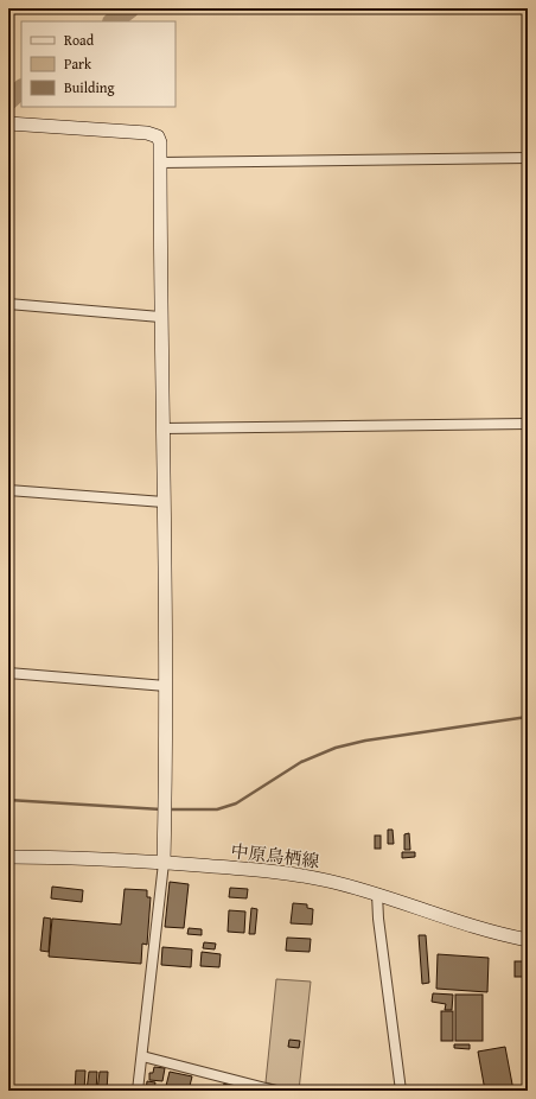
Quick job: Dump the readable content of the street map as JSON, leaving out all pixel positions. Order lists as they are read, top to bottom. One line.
{"streets":{"street":["中原鳥栖線"]},"legend":["Road","Park","Building"]}
